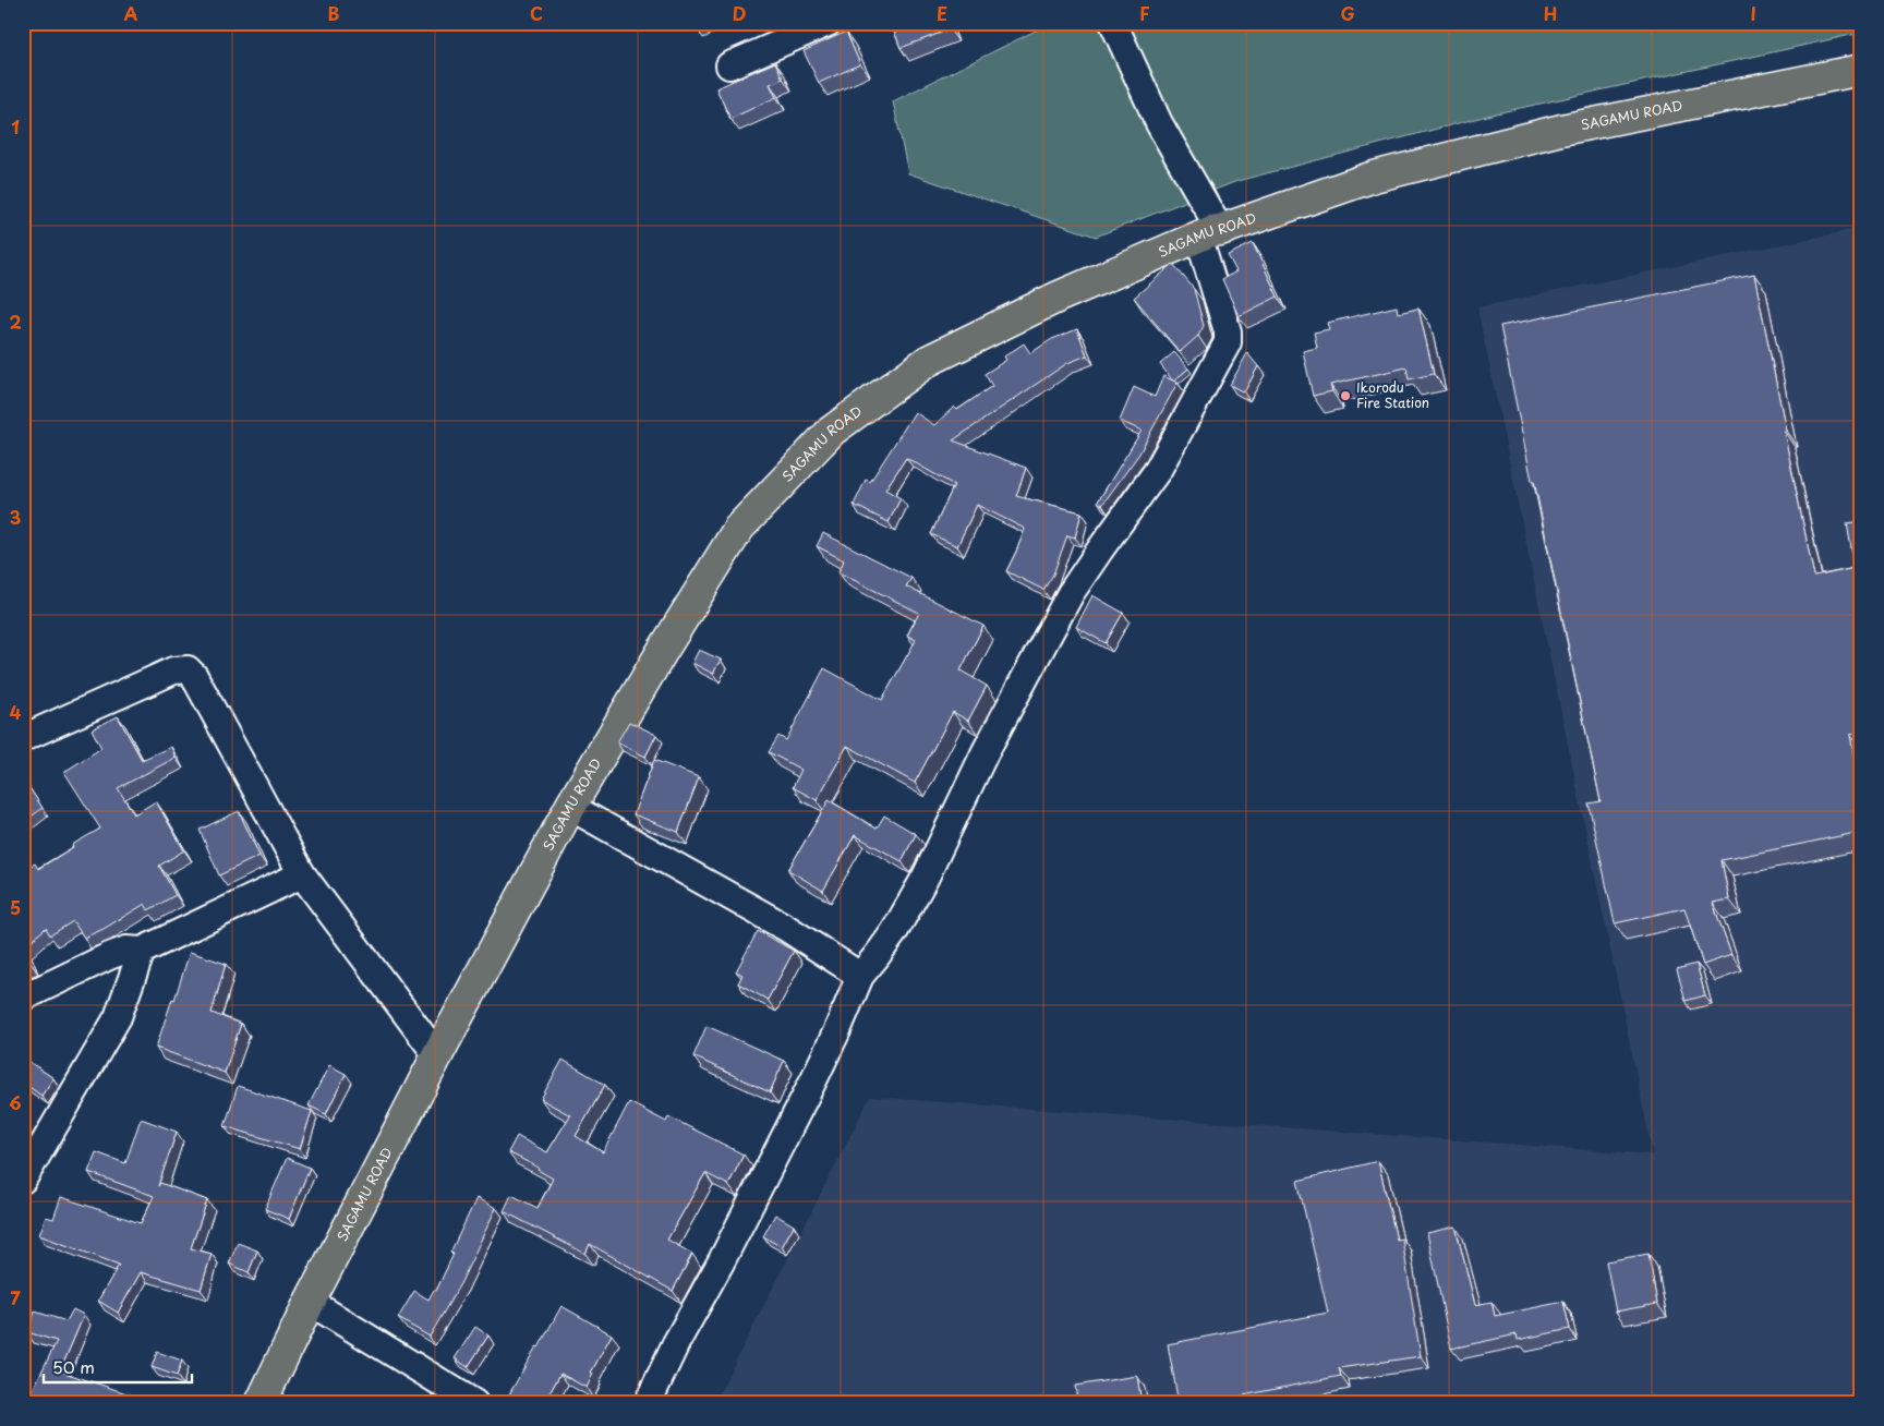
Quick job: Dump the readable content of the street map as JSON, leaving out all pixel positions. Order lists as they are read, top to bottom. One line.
{"streets":{"highway":["SAGAMU ROAD"]},"places":["Ikorodu Fire Station"],"scale_bar":"50 m","grid":{"columns":["A","B","C","D","E","F","G","H","I"],"rows":["1","2","3","4","5","6","7"]}}
